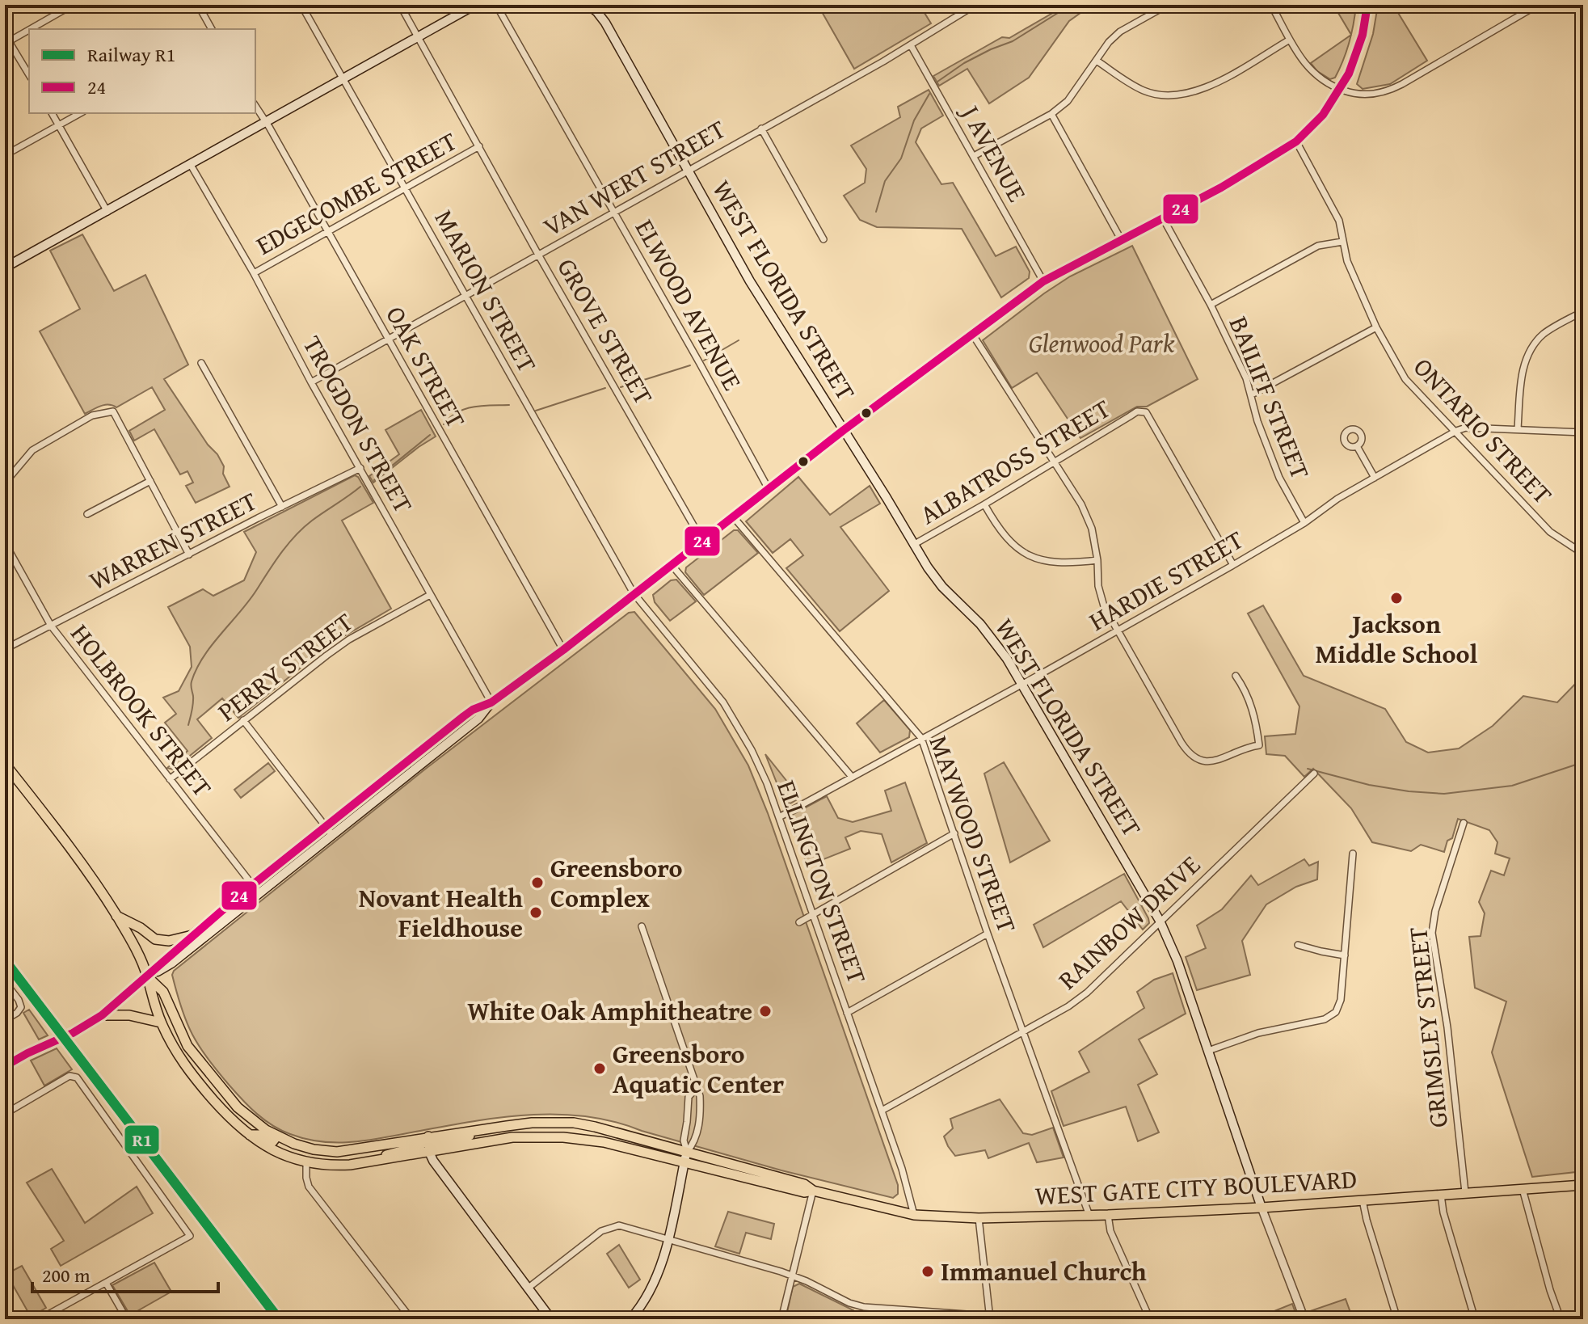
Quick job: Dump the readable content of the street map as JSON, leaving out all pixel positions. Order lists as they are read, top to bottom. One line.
{"streets":{"main road":["WEST FLORIDA STREET","WEST GATE CITY BOULEVARD"],"street":["J AVENUE","VAN WERT STREET","EDGECOMBE STREET","MARION STREET","ELWOOD AVENUE","GROVE STREET","OAK STREET","BAILIFF STREET","TROGDON STREET","ONTARIO STREET","ALBATROSS STREET","WARREN STREET","HARDIE STREET","PERRY STREET","HOLBROOK STREET","MAYWOOD STREET","ELLINGTON STREET","RAINBOW DRIVE","GRIMSLEY STREET"]},"crossings":[["J AVENUE","VAN WERT STREET"],["VAN WERT STREET","WEST FLORIDA STREET"],["VAN WERT STREET","MARION STREET"],["VAN WERT STREET","ELWOOD AVENUE"],["VAN WERT STREET","GROVE STREET"],["VAN WERT STREET","OAK STREET"],["VAN WERT STREET","TROGDON STREET"],["EDGECOMBE STREET","MARION STREET"],["EDGECOMBE STREET","GROVE STREET"],["EDGECOMBE STREET","OAK STREET"],["EDGECOMBE STREET","TROGDON STREET"],["WEST FLORIDA STREET","ALBATROSS STREET"],["WEST FLORIDA STREET","HARDIE STREET"],["WEST FLORIDA STREET","RAINBOW DRIVE"],["WEST FLORIDA STREET","WEST GATE CITY BOULEVARD"],["MARION STREET","ELLINGTON STREET"],["BAILIFF STREET","HARDIE STREET"],["TROGDON STREET","WARREN STREET"],["TROGDON STREET","PERRY STREET"],["ONTARIO STREET","HARDIE STREET"],["ALBATROSS STREET","HARDIE STREET"],["WARREN STREET","HOLBROOK STREET"],["HARDIE STREET","MAYWOOD STREET"],["HARDIE STREET","ELLINGTON STREET"],["PERRY STREET","HOLBROOK STREET"],["MAYWOOD STREET","RAINBOW DRIVE"],["MAYWOOD STREET","WEST GATE CITY BOULEVARD"],["ELLINGTON STREET","RAINBOW DRIVE"],["ELLINGTON STREET","WEST GATE CITY BOULEVARD"],["GRIMSLEY STREET","WEST GATE CITY BOULEVARD"]],"parks":["Glenwood Park"],"places":["Jackson Middle School","Greensboro Complex","Novant Health Fieldhouse","White Oak Amphitheatre","Greensboro Aquatic Center","Immanuel Church"],"lines":["transit line 24","rail line R1"],"legend":["Railway R1","24"],"scale_bar":"200 m"}
